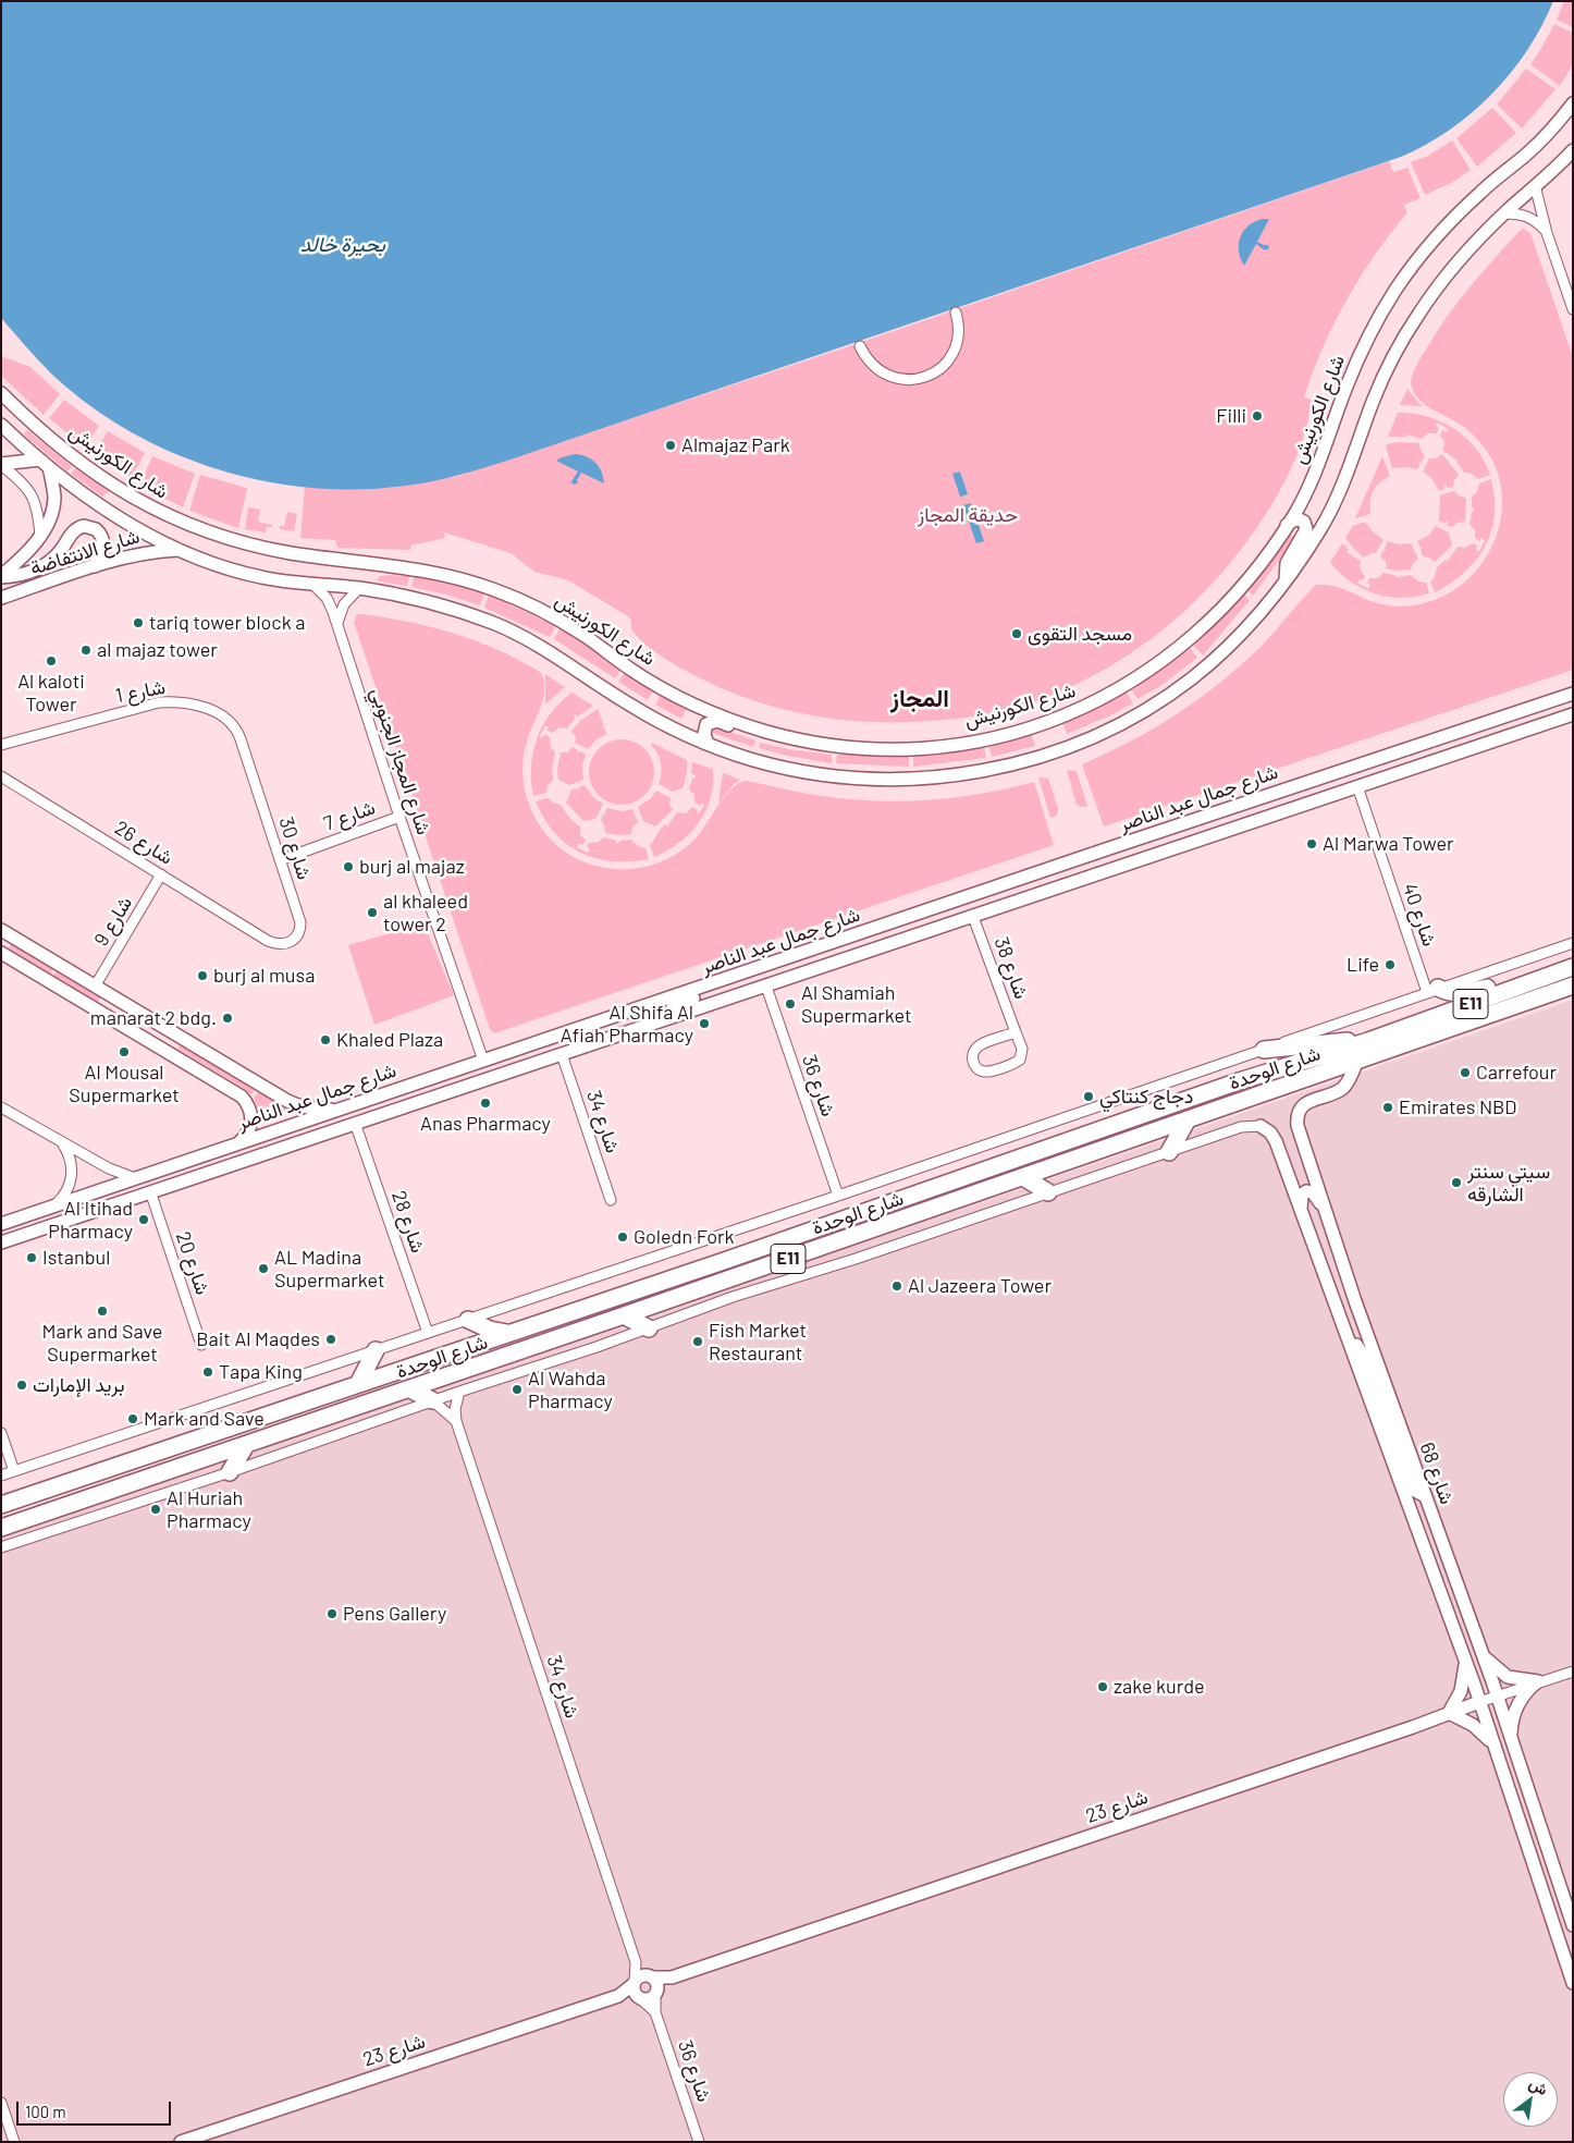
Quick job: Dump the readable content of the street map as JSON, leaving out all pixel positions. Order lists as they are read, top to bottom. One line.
{"streets":{"highway":["E11","شارع الوحدة"],"street":["شارع الكورنيش","شارع الانتفاضة","شارع 1","شارع المجاز الجنوبي","شارع جمال عبد الناصر","شارع 7","شارع 26","شارع 30","شارع 40","شارع 9","شارع 38","شارع 36","شارع 34","شارع 28","شارع 20","شارع 68","شارع 23"]},"crossings":[["شارع 1","شارع 30"],["شارع المجاز الجنوبي","شارع جمال عبد الناصر"],["شارع المجاز الجنوبي","شارع 7"],["شارع جمال عبد الناصر","شارع 40"],["شارع جمال عبد الناصر","شارع 38"],["شارع جمال عبد الناصر","شارع 36"],["شارع جمال عبد الناصر","شارع 34"],["شارع جمال عبد الناصر","شارع 28"],["شارع جمال عبد الناصر","شارع 20"],["شارع 7","شارع 30"],["شارع 26","شارع 30"],["شارع 26","شارع 9"],["شارع الوحدة","شارع 68"],["شارع 36","شارع 34"],["شارع 36","شارع 23"],["شارع 34","شارع 23"],["شارع 68","شارع 23"]],"districts":["المجاز"],"water":["بحيرة خالد"],"parks":["حديقة المجاز"],"places":["Filli","Almajaz Park","tariq tower block a","مسجد التقوى","al majaz tower","Al kaloti Tower","Al Marwa Tower","burj al majaz","al khaleed tower 2","Life","burj al musa","Al Shamiah Supermarket","manarat 2 bdg.","Al Shifa Al Afiah Pharmacy","Khaled Plaza","Al Mousal Supermarket","Carrefour","دجاج كنتاكي","Anas Pharmacy","Emirates NBD","سيتي سنتر الشارقه","Al Itihad Pharmacy","Goledn Fork","Istanbul","AL Madina Supermarket","Al Jazeera Tower","Mark and Save Supermarket","Bait Al Maqdes","Fish Market Restaurant","Tapa King","بريد الإمارات","Al Wahda Pharmacy","Mark and Save","Al Huriah Pharmacy","Pens Gallery","zake kurde"],"scale_bar":"100 m","north":"top right"}
